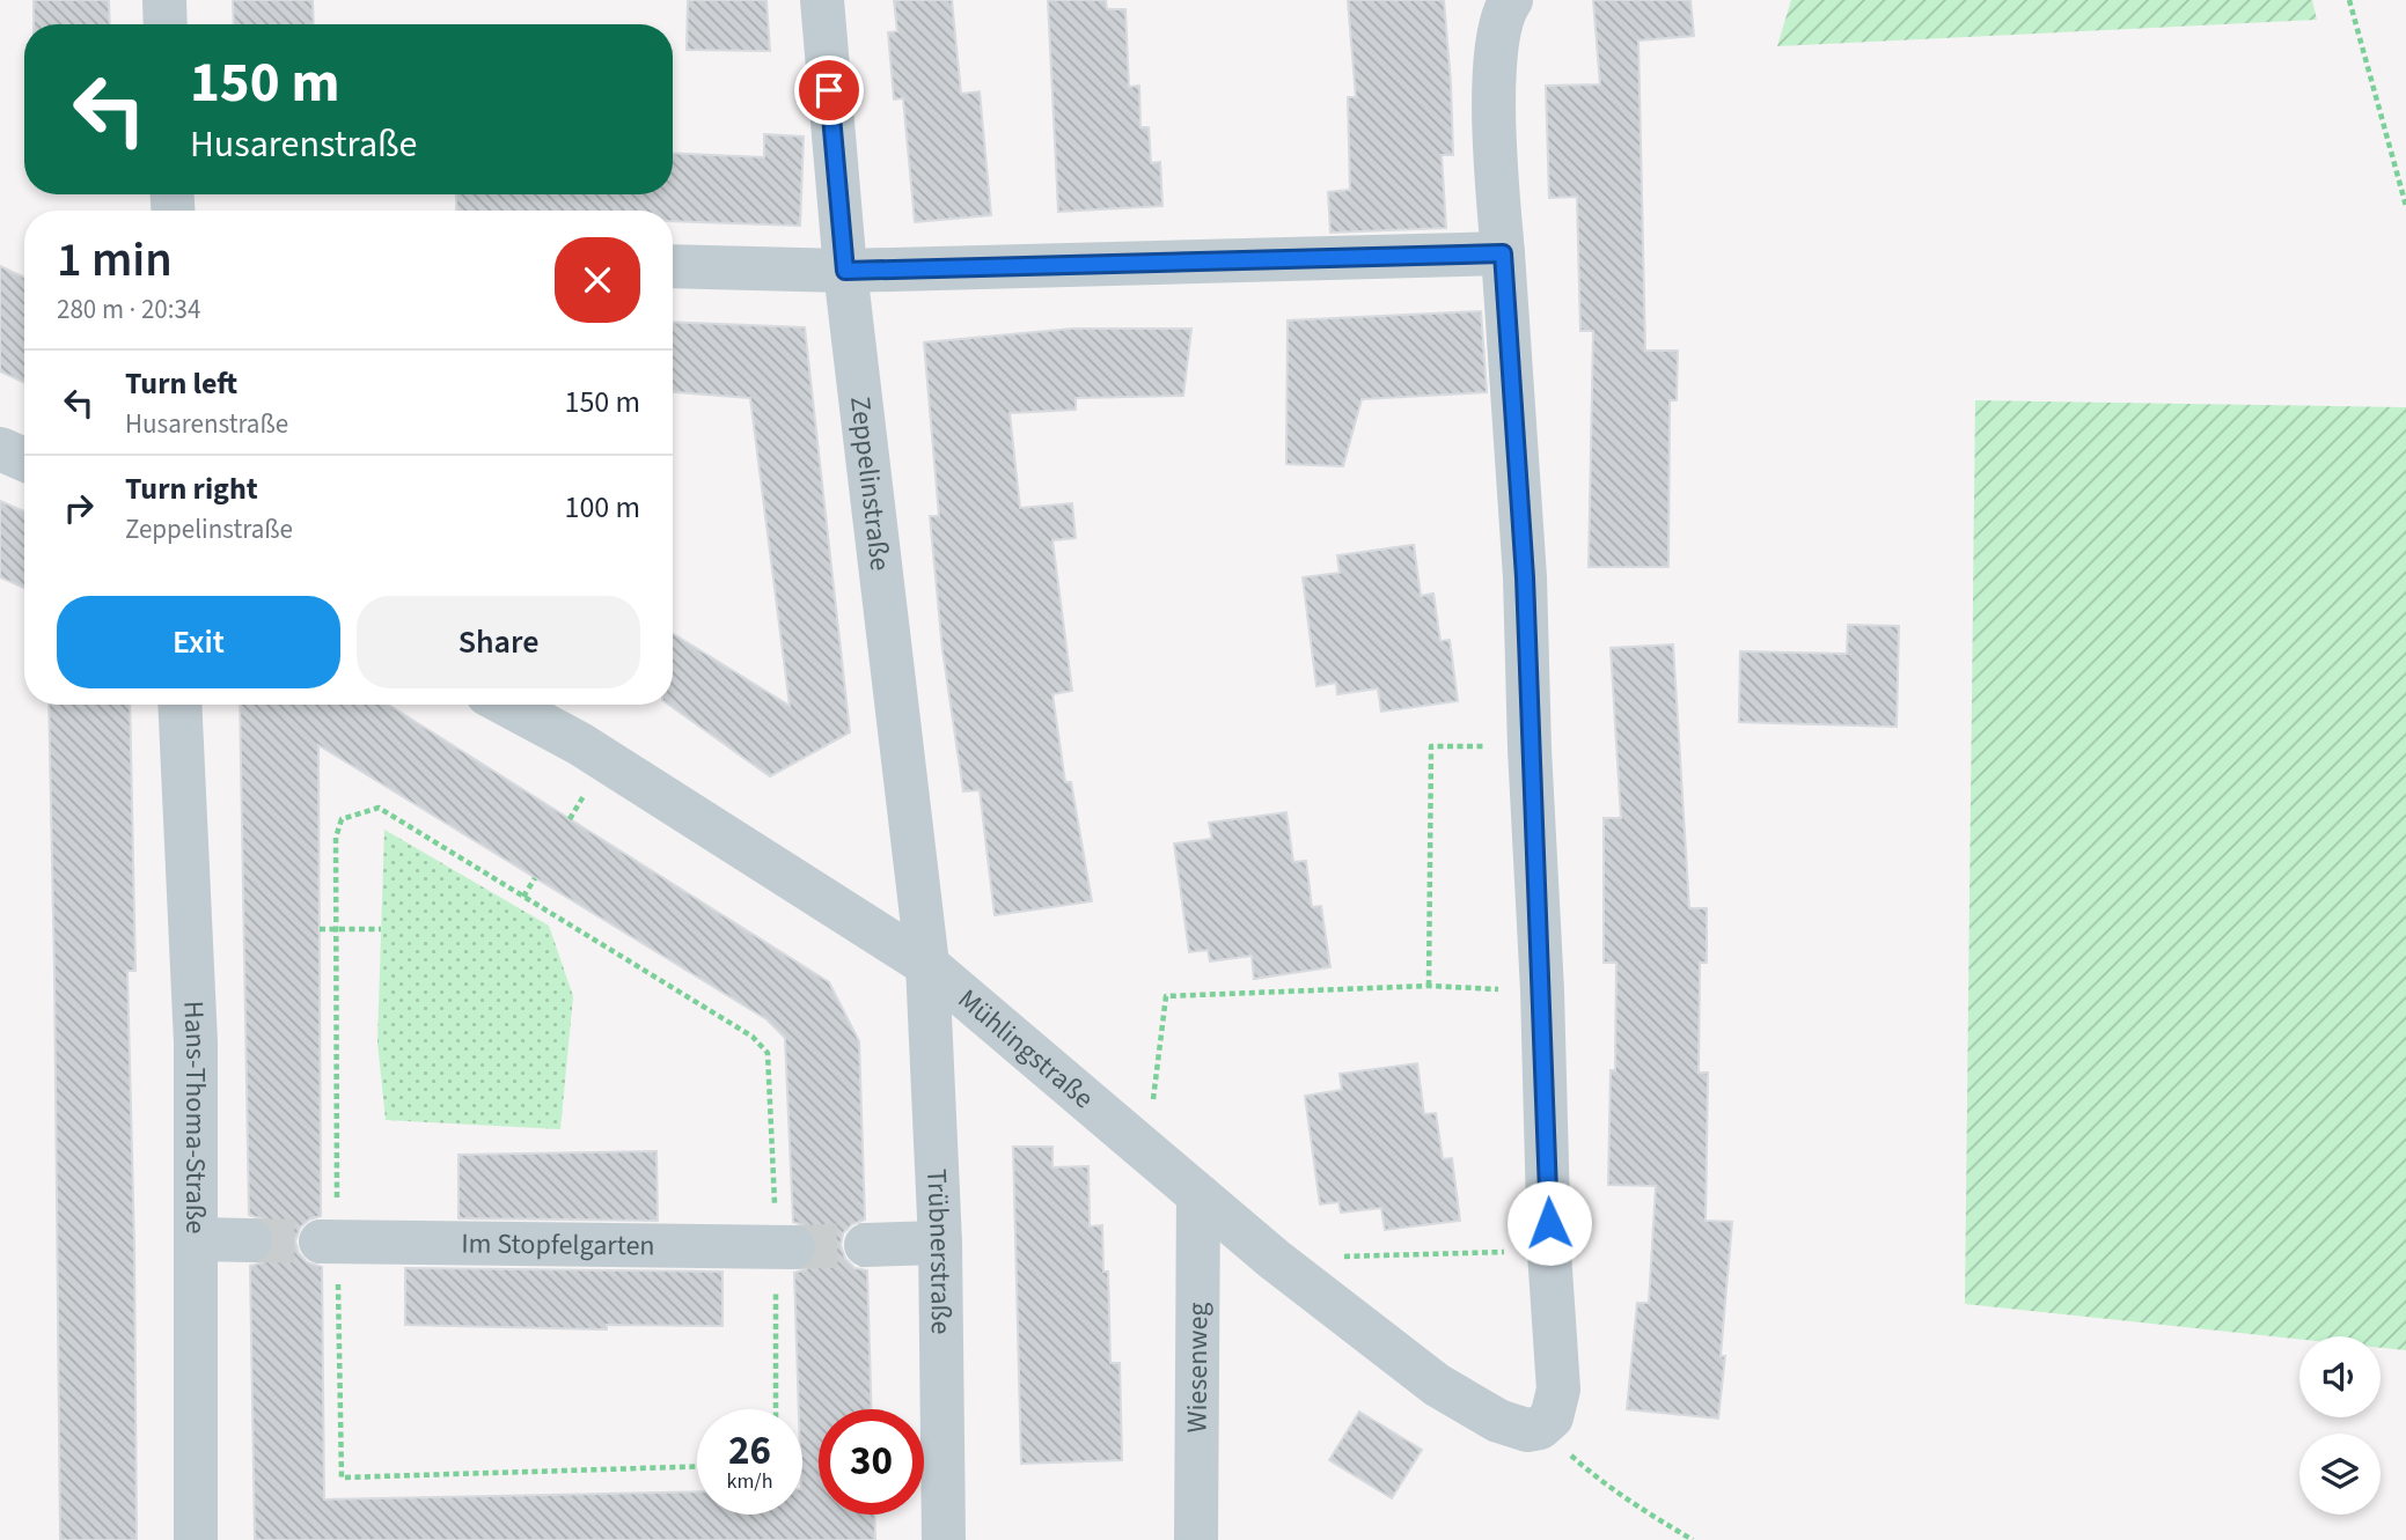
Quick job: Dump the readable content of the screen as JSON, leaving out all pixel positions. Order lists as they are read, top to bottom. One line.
{"streets":{"street":["Zeppelinstraße","Mühlingstraße","Hans-Thoma-Straße","Im Stopfelgarten","Trübnerstraße","Wiesenweg"]},"crossings":[["Zeppelinstraße","Mühlingstraße"],["Zeppelinstraße","Trübnerstraße"],["Mühlingstraße","Trübnerstraße"],["Mühlingstraße","Wiesenweg"]],"page":{"turn":["150 m","Husarenstraße"],"heading":["1 min","280 m · 20:34"],"list":[{"name":"Turn left","note":"Husarenstraße","value":"150 m"},{"name":"Turn right","note":"Zeppelinstraße","value":"100 m"}],"buttons":["Exit","Share"],"speed":"26 km/h","limit":"30"}}
